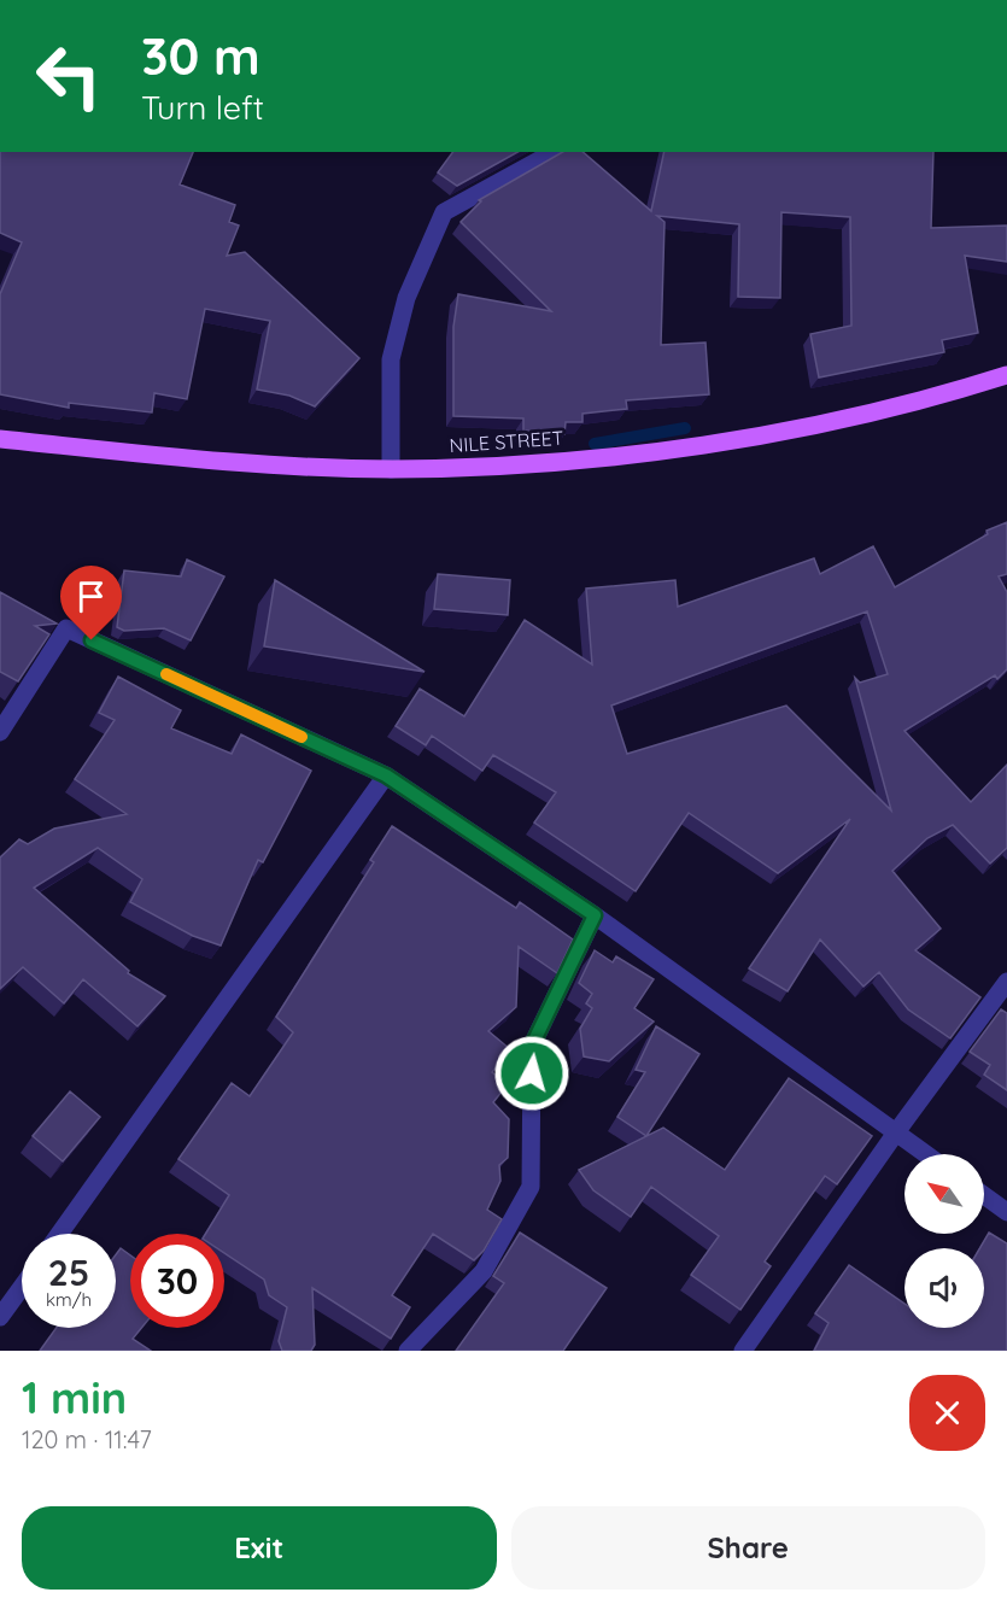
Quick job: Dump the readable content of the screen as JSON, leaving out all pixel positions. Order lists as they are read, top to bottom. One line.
{"streets":{"main road":["NILE STREET"]},"north":"top left","page":{"turn":["30 m","Turn left"],"speed":"25 km/h","limit":"30","heading":["1 min","120 m · 11:47"],"buttons":["Exit","Share"]}}
